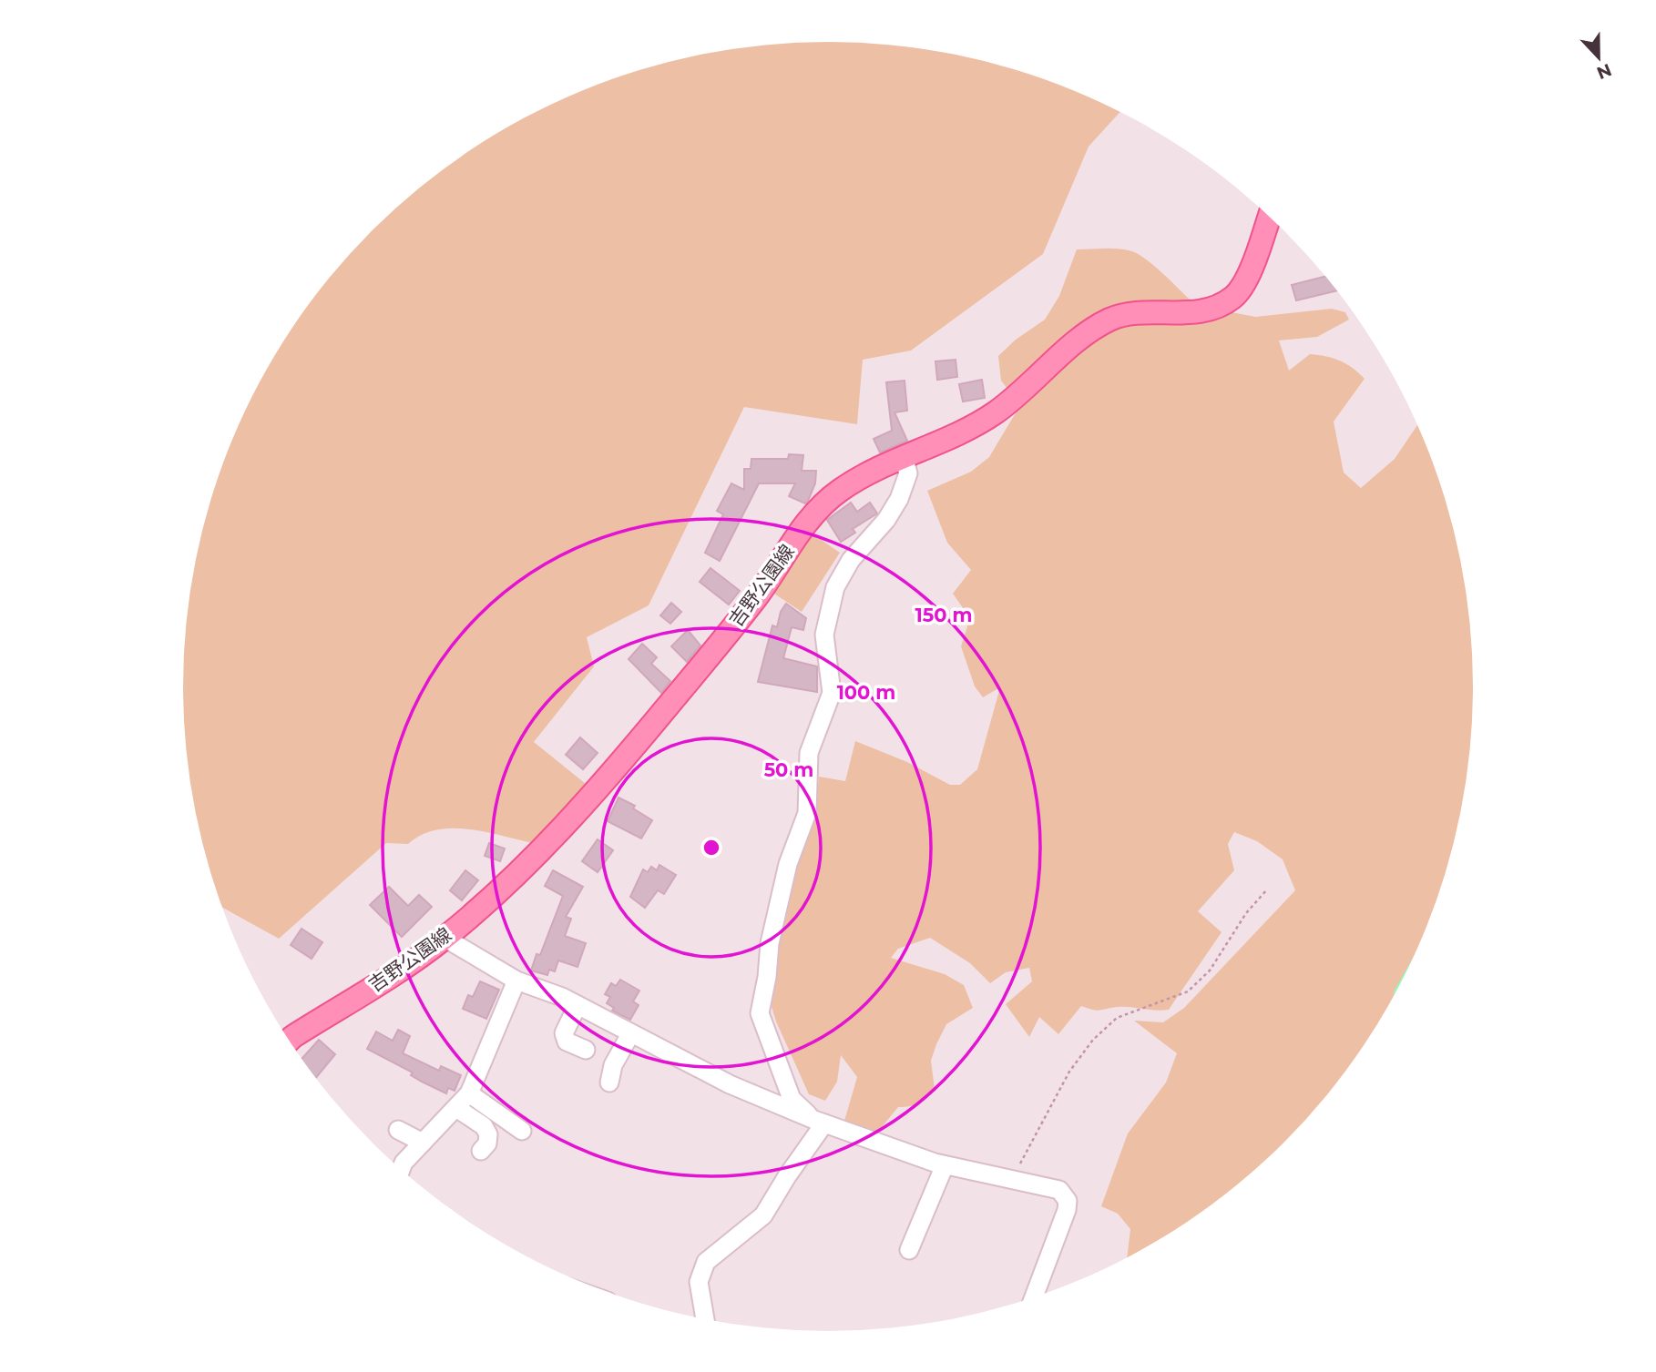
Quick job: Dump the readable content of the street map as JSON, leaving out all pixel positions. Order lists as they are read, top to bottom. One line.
{"streets":{"main road":["吉野公園線"]},"north":"bottom","rings":["150 m","100 m","50 m"]}
